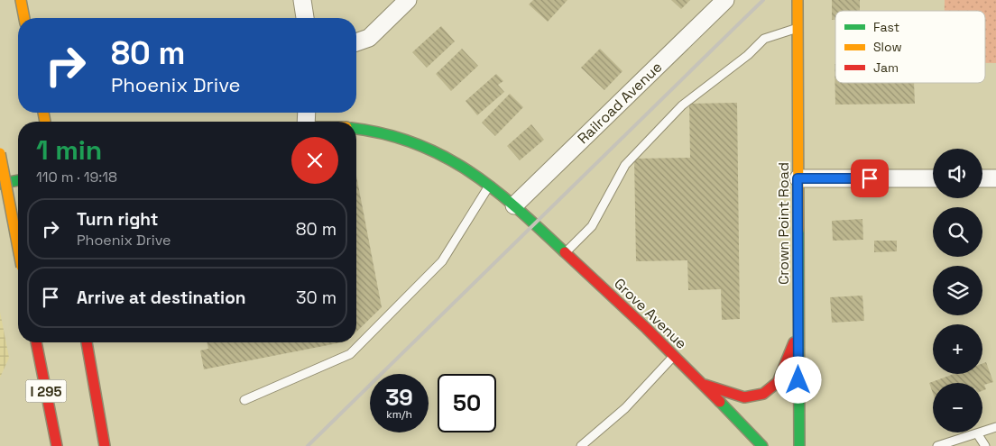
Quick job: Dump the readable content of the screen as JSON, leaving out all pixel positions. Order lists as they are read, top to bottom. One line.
{"streets":{"main road":["Crown Point Road","Grove Avenue","I 295"],"street":["Railroad Avenue"]},"crossings":[["Railroad Avenue","Grove Avenue"]],"legend":["Fast","Slow","Jam"],"page":{"turn":["80 m","Phoenix Drive"],"heading":["1 min","110 m · 19:18"],"map_buttons":["+","−"],"list":[{"name":"Turn right","note":"Phoenix Drive","value":"80 m"},{"name":"Arrive at destination","value":"30 m"}],"speed":"39 km/h","limit":"50"}}
